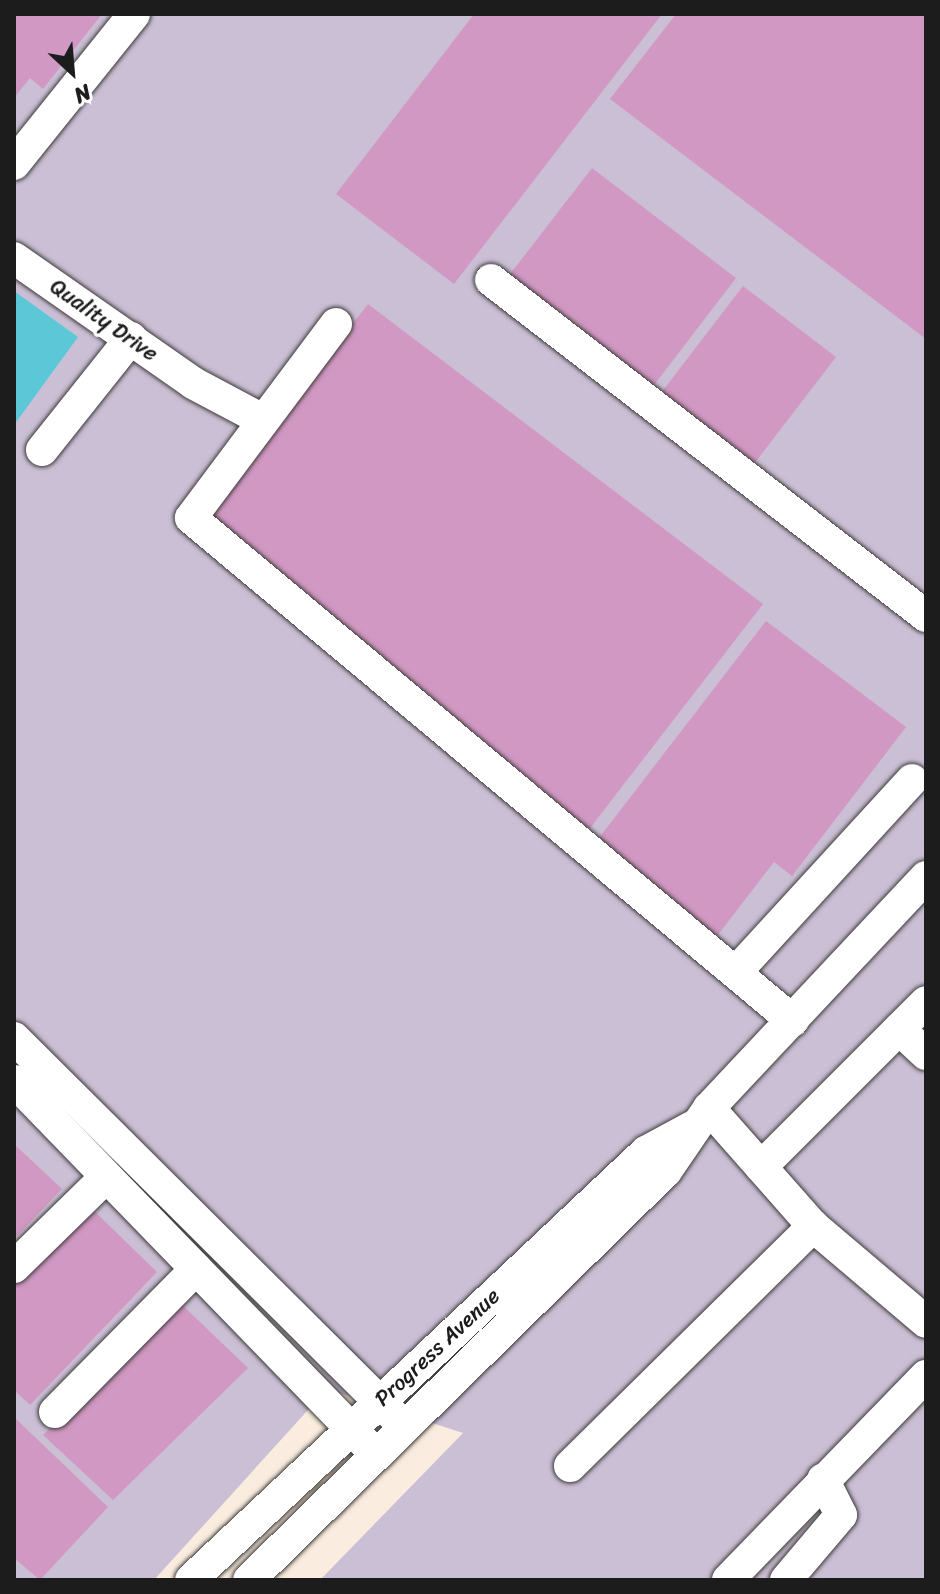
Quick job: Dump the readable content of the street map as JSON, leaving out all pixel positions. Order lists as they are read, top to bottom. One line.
{"streets":{"street":["Quality Drive","Progress Avenue"]},"north":"bottom right"}
